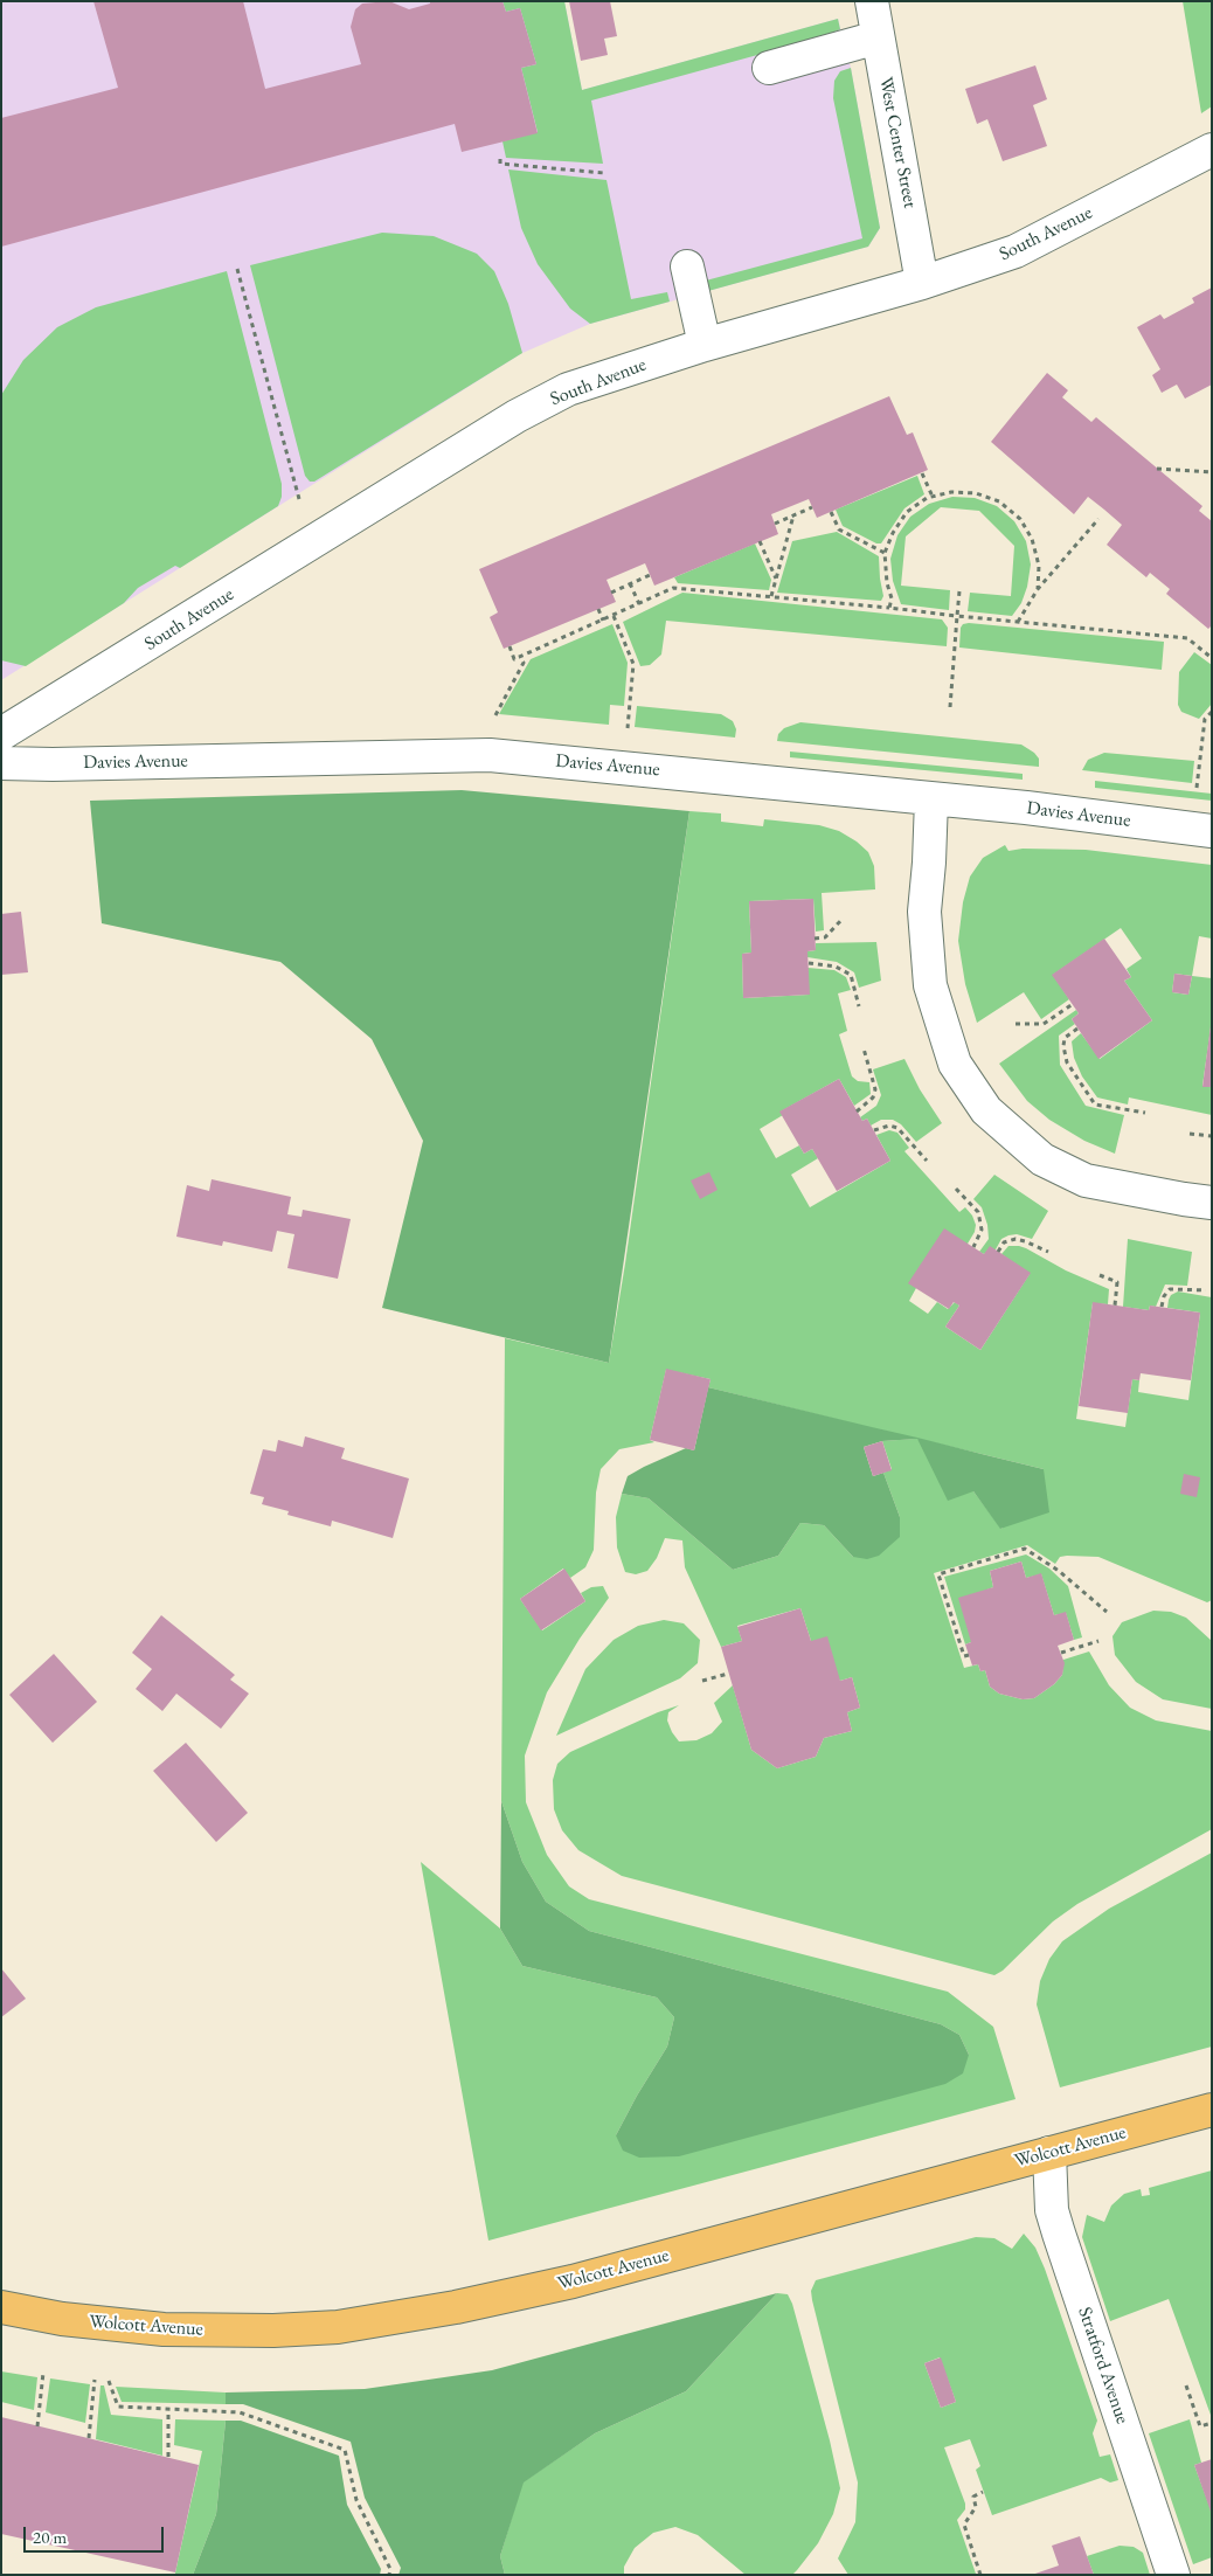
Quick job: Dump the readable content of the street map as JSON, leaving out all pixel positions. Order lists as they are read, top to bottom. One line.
{"streets":{"main road":["Wolcott Avenue"],"street":["West Center Street","South Avenue","Davies Avenue","Stratford Avenue"]},"crossings":[["West Center Street","South Avenue"],["Wolcott Avenue","Stratford Avenue"]],"scale_bar":"20 m"}
